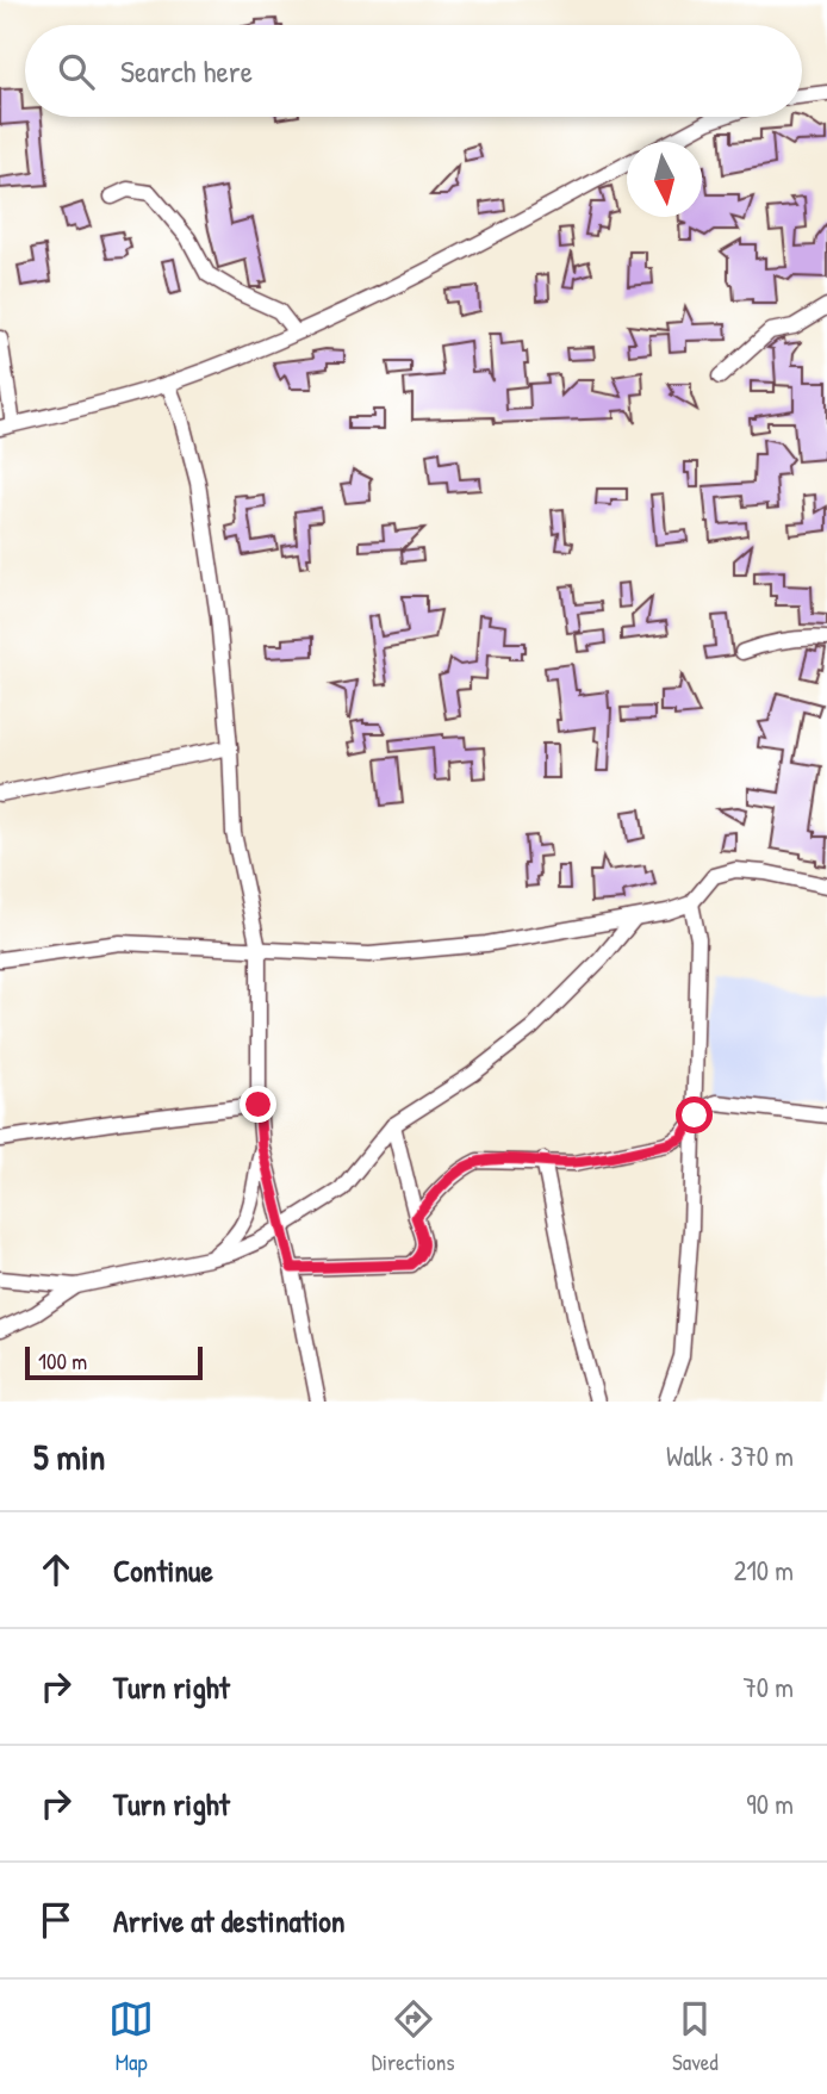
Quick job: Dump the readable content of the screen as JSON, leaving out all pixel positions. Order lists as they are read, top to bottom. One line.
{"scale_bar":"100 m","north":"bottom","page":{"search":"Search here","scale":"100 m","heading":["5 min","Walk · 370 m"],"list":[["Continue","210 m"],["Turn right","70 m"],["Turn right","90 m"],"Arrive at destination"],"nav":["Map","Directions","Saved"]}}
